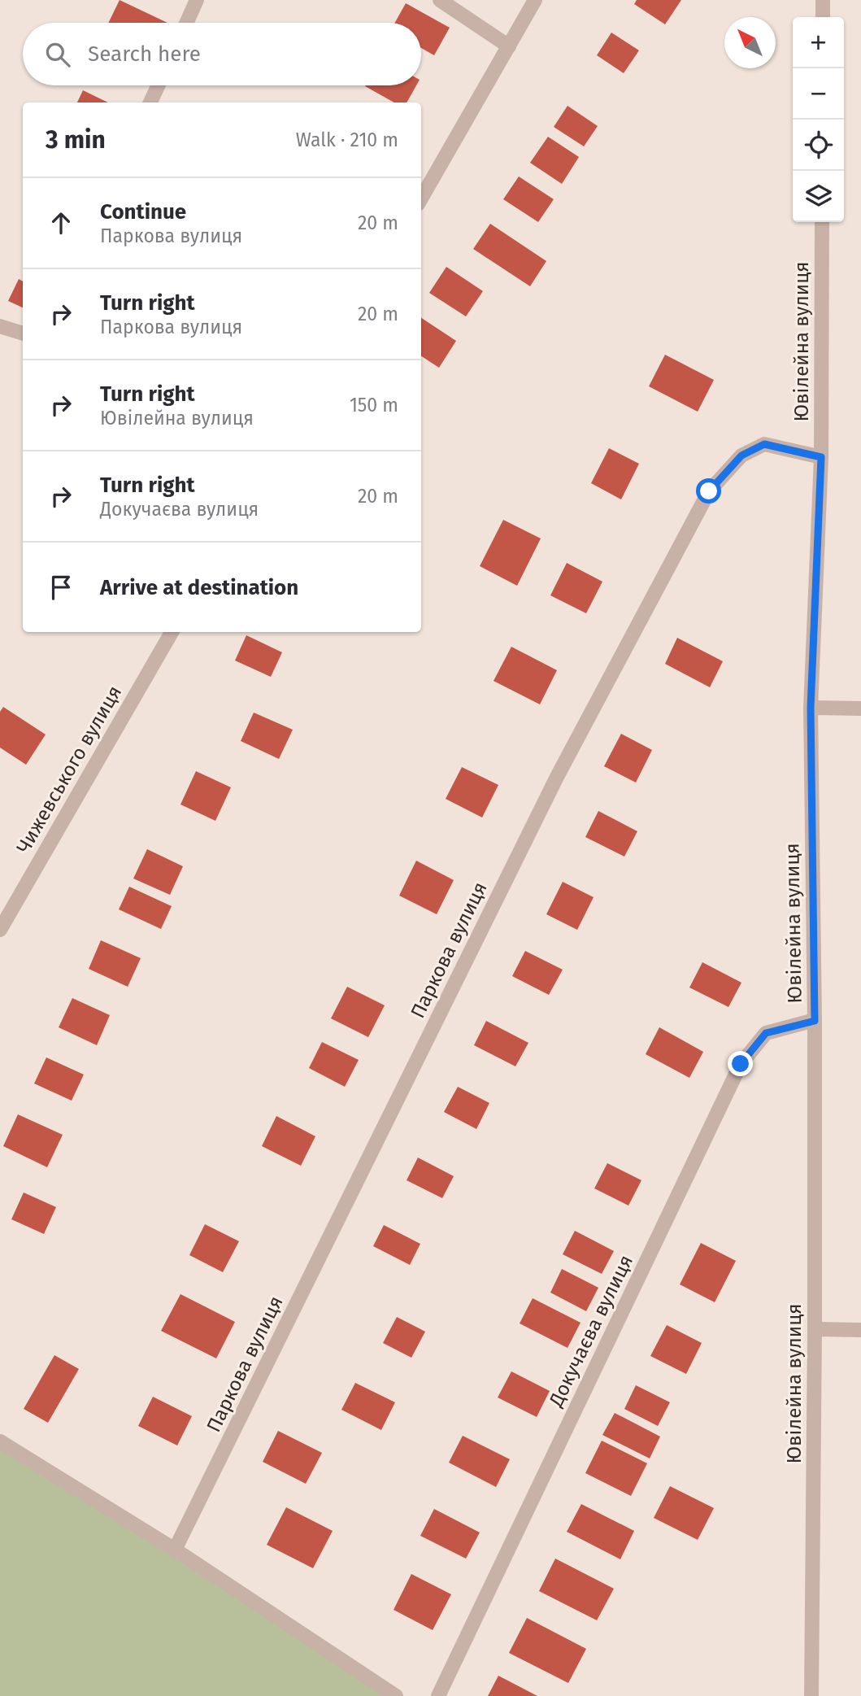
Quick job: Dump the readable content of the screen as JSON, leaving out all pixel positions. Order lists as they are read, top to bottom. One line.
{"streets":{"street":["Ювілейна вулиця","Чижевського вулиця","Паркова вулиця","Докучаєва вулиця"]},"crossings":[["Ювілейна вулиця","Паркова вулиця"],["Ювілейна вулиця","Докучаєва вулиця"]],"north":"top left","page":{"map_buttons":["+","−"],"search":"Search here","heading":["3 min","Walk · 210 m"],"list":[["Continue","Паркова вулиця","20 m"],["Turn right","Паркова вулиця","20 m"],["Turn right","Ювілейна вулиця","150 m"],["Turn right","Докучаєва вулиця","20 m"],"Arrive at destination"]}}
